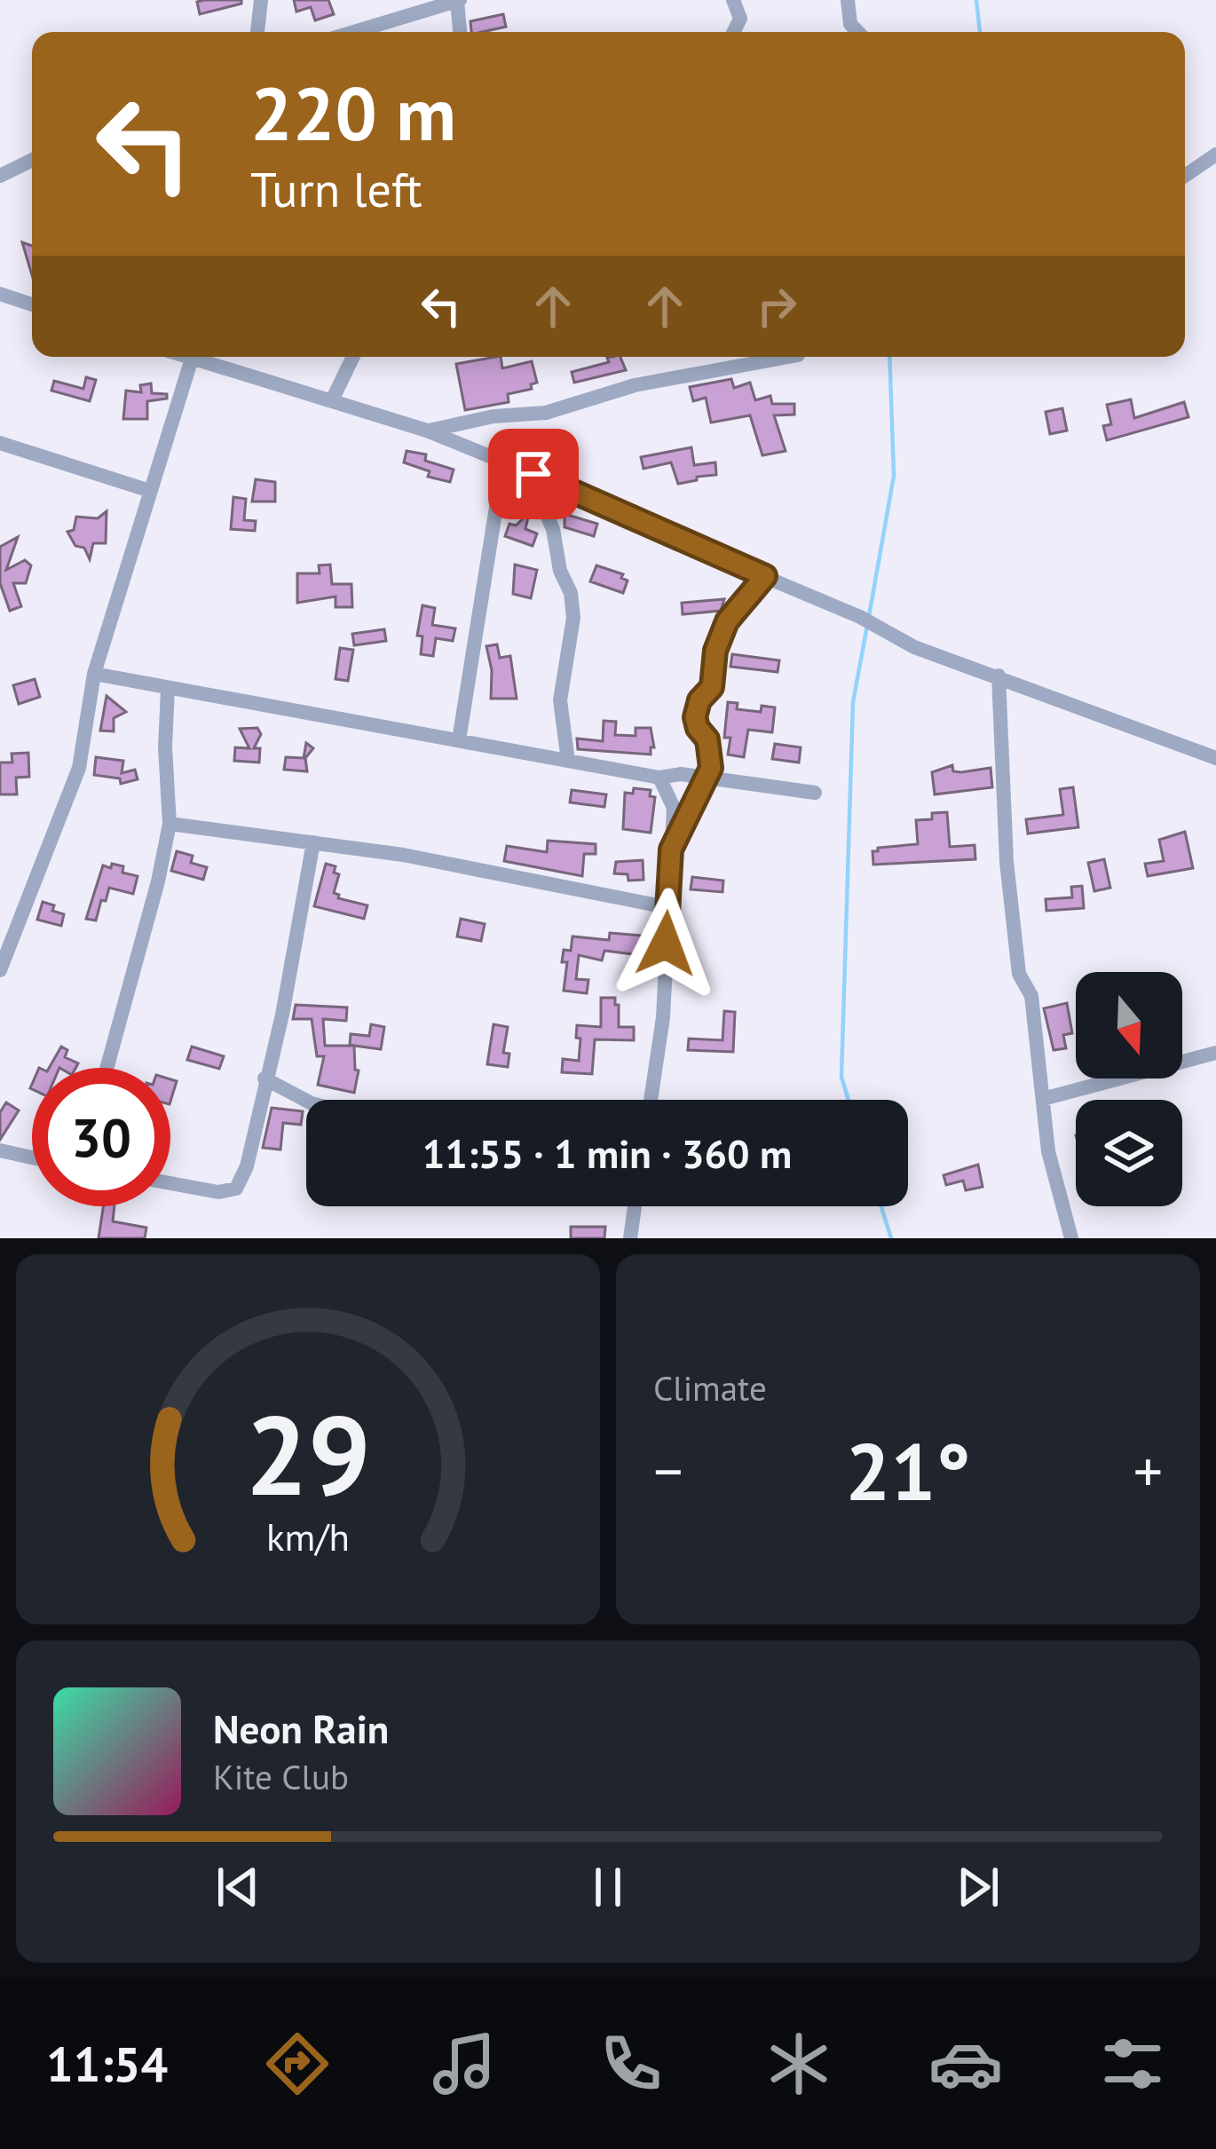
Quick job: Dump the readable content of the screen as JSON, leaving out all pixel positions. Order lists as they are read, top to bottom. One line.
{"north":"bottom","page":{"turn":["220 m","Turn left"],"limit":"30","trip":"11:55 · 1 min · 360 m","tile":"Climate","heat":["−","21°","+"],"song":["Neon Rain","Kite Club"],"tabs":"11:54","gauge":["29","km/h"]}}
